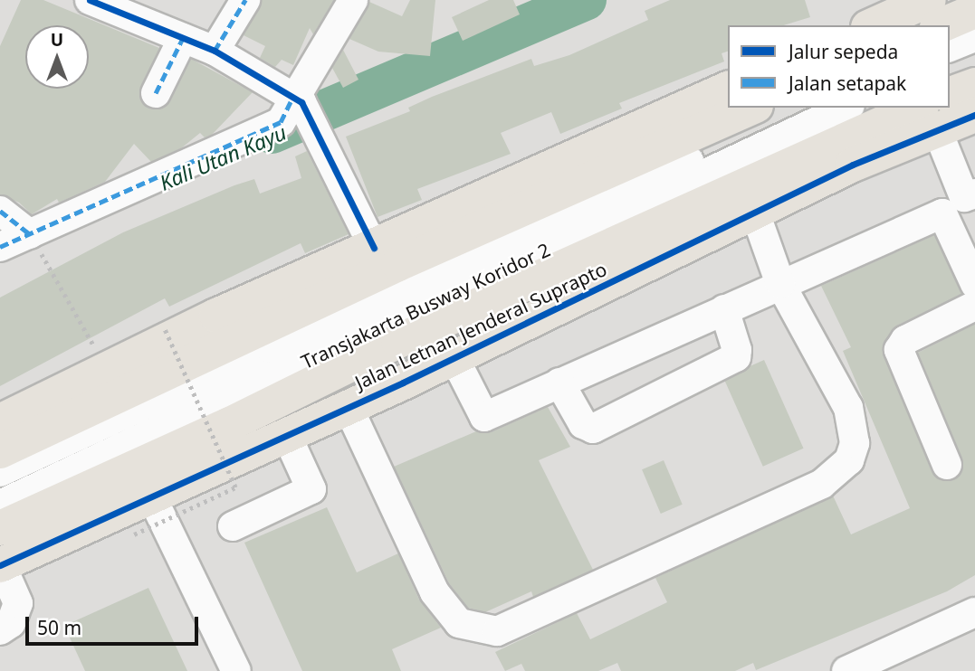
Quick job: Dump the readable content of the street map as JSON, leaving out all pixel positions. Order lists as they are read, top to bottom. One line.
{"streets":{"main road":["Jalan Letnan Jenderal Suprapto"],"street":["Transjakarta Busway Koridor 2"]},"water":["Kali Utan Kayu"],"legend":["Jalur sepeda","Jalan setapak"],"scale_bar":"50 m","north":"top"}
